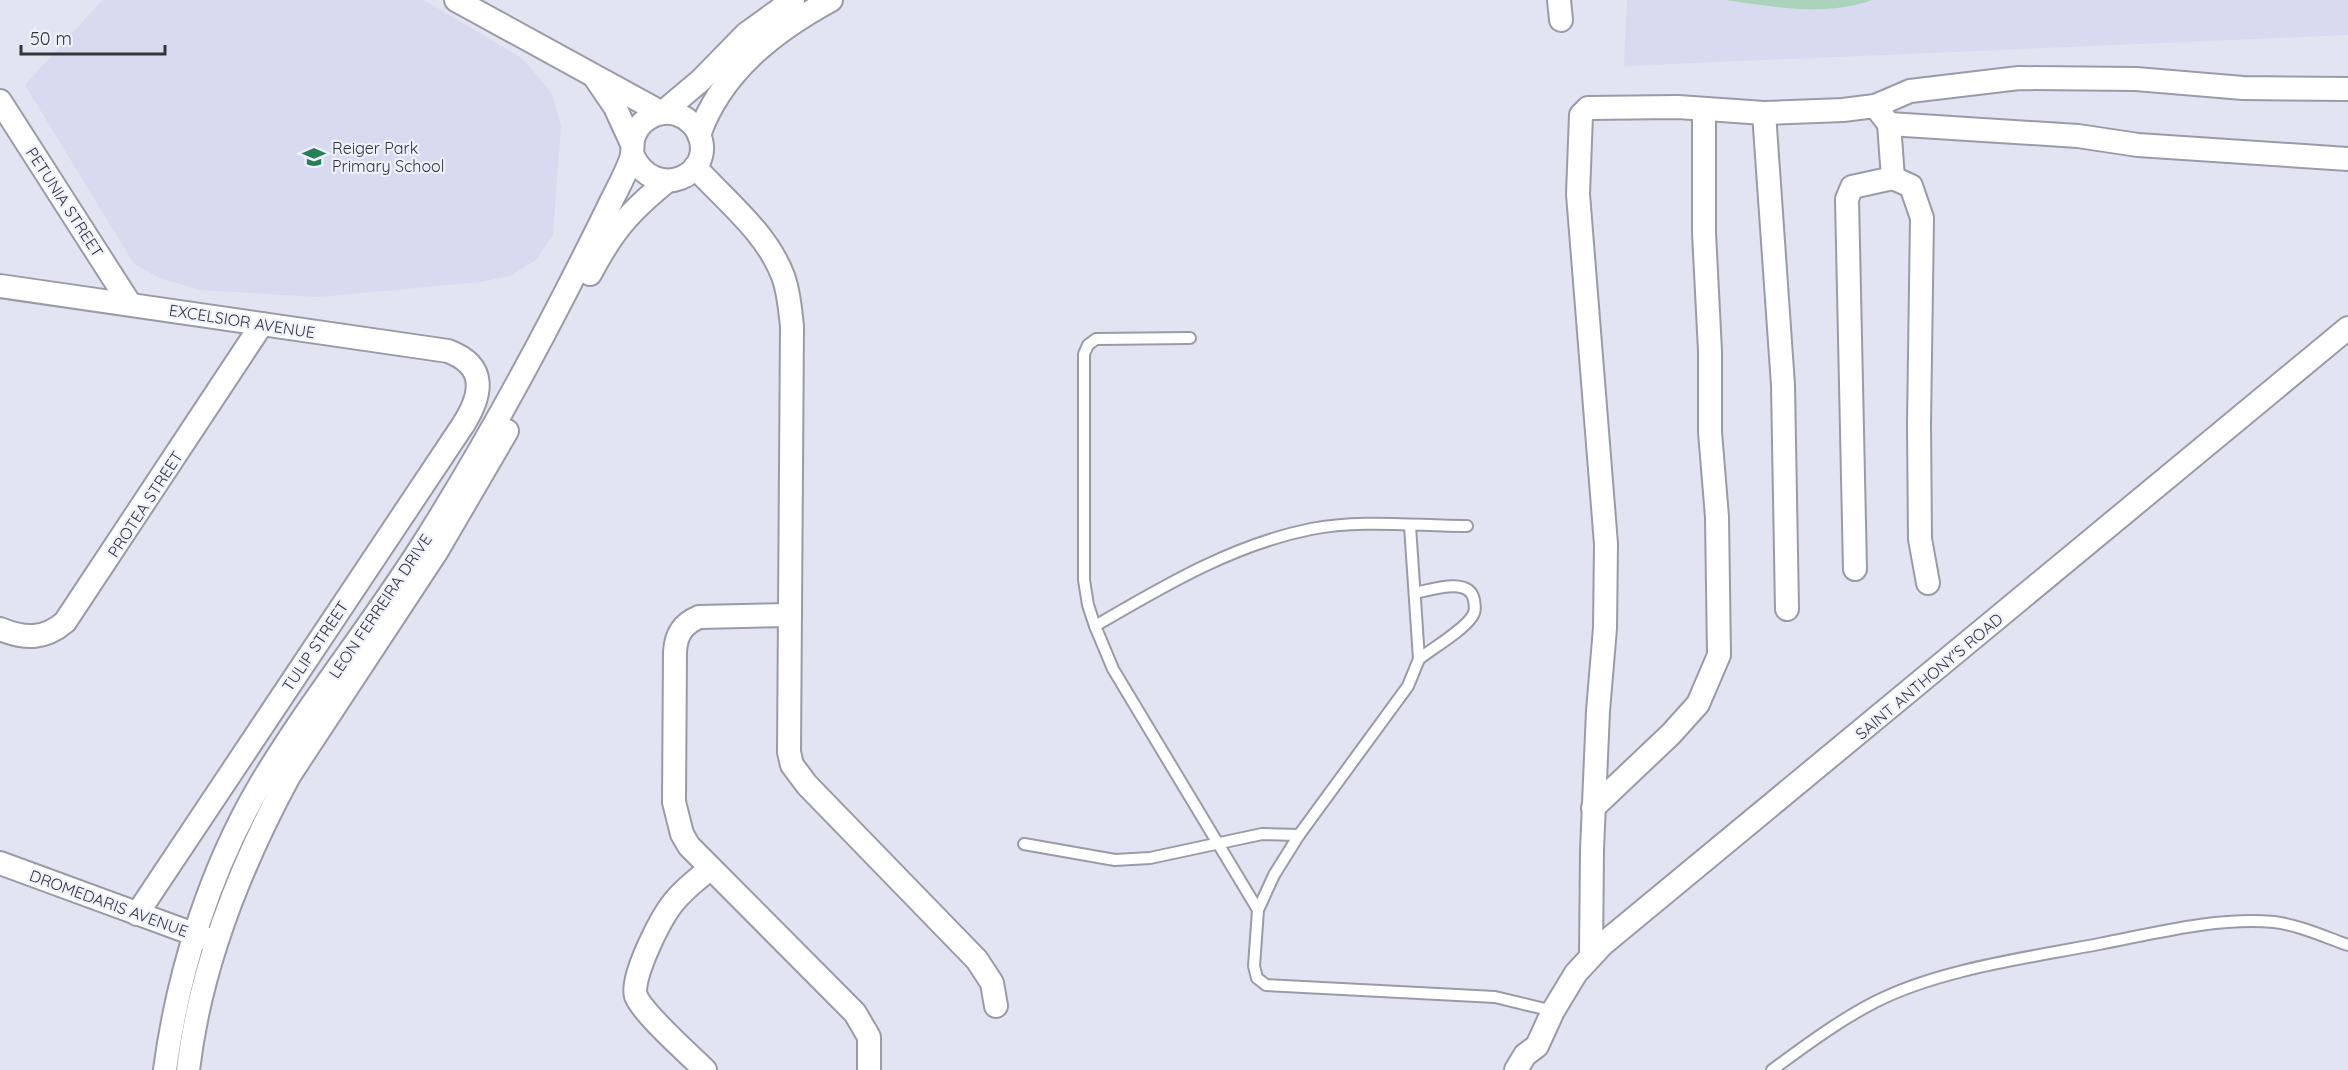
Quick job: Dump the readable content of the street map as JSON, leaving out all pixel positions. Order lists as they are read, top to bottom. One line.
{"streets":{"street":["PETUNIA STREET","EXCELSIOR AVENUE","PROTEA STREET","LEON FERREIRA DRIVE","TULIP STREET","SAINT ANTHONY'S ROAD","DROMEDARIS AVENUE"]},"crossings":[["PETUNIA STREET","EXCELSIOR AVENUE"],["EXCELSIOR AVENUE","PROTEA STREET"],["EXCELSIOR AVENUE","TULIP STREET"],["LEON FERREIRA DRIVE","DROMEDARIS AVENUE"],["TULIP STREET","DROMEDARIS AVENUE"]],"places":{"school or university":["Reiger Park Primary School"]},"scale_bar":"50 m"}
